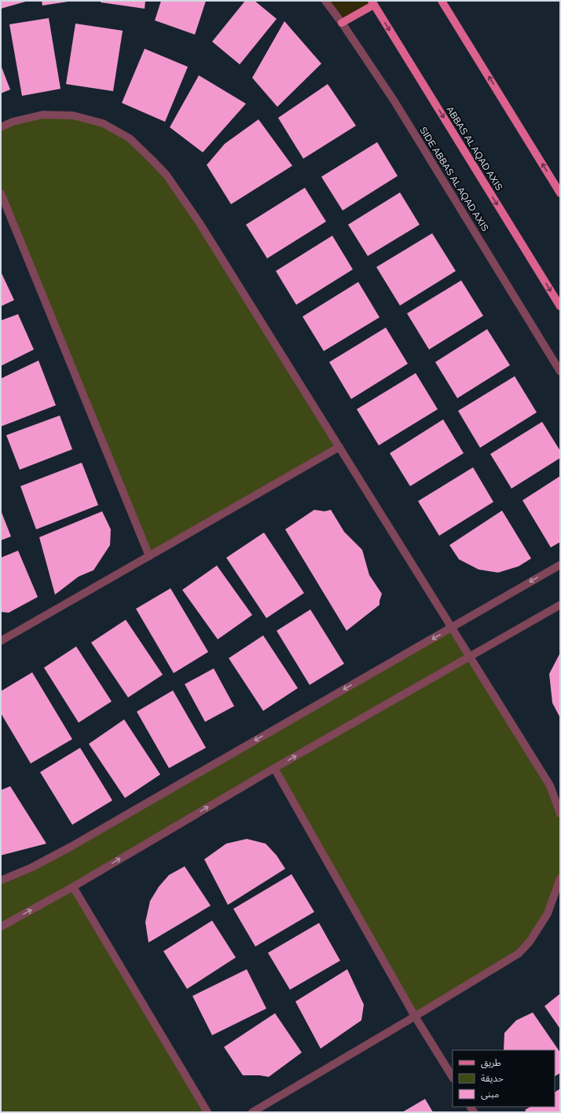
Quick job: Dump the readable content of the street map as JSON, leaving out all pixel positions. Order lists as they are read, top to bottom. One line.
{"streets":{"main road":["ABBAS AL AQAD AXIS"],"street":["SIDE ABBAS AL AQAD AXIS"]},"legend":["طريق","حديقة","مبنى"]}
